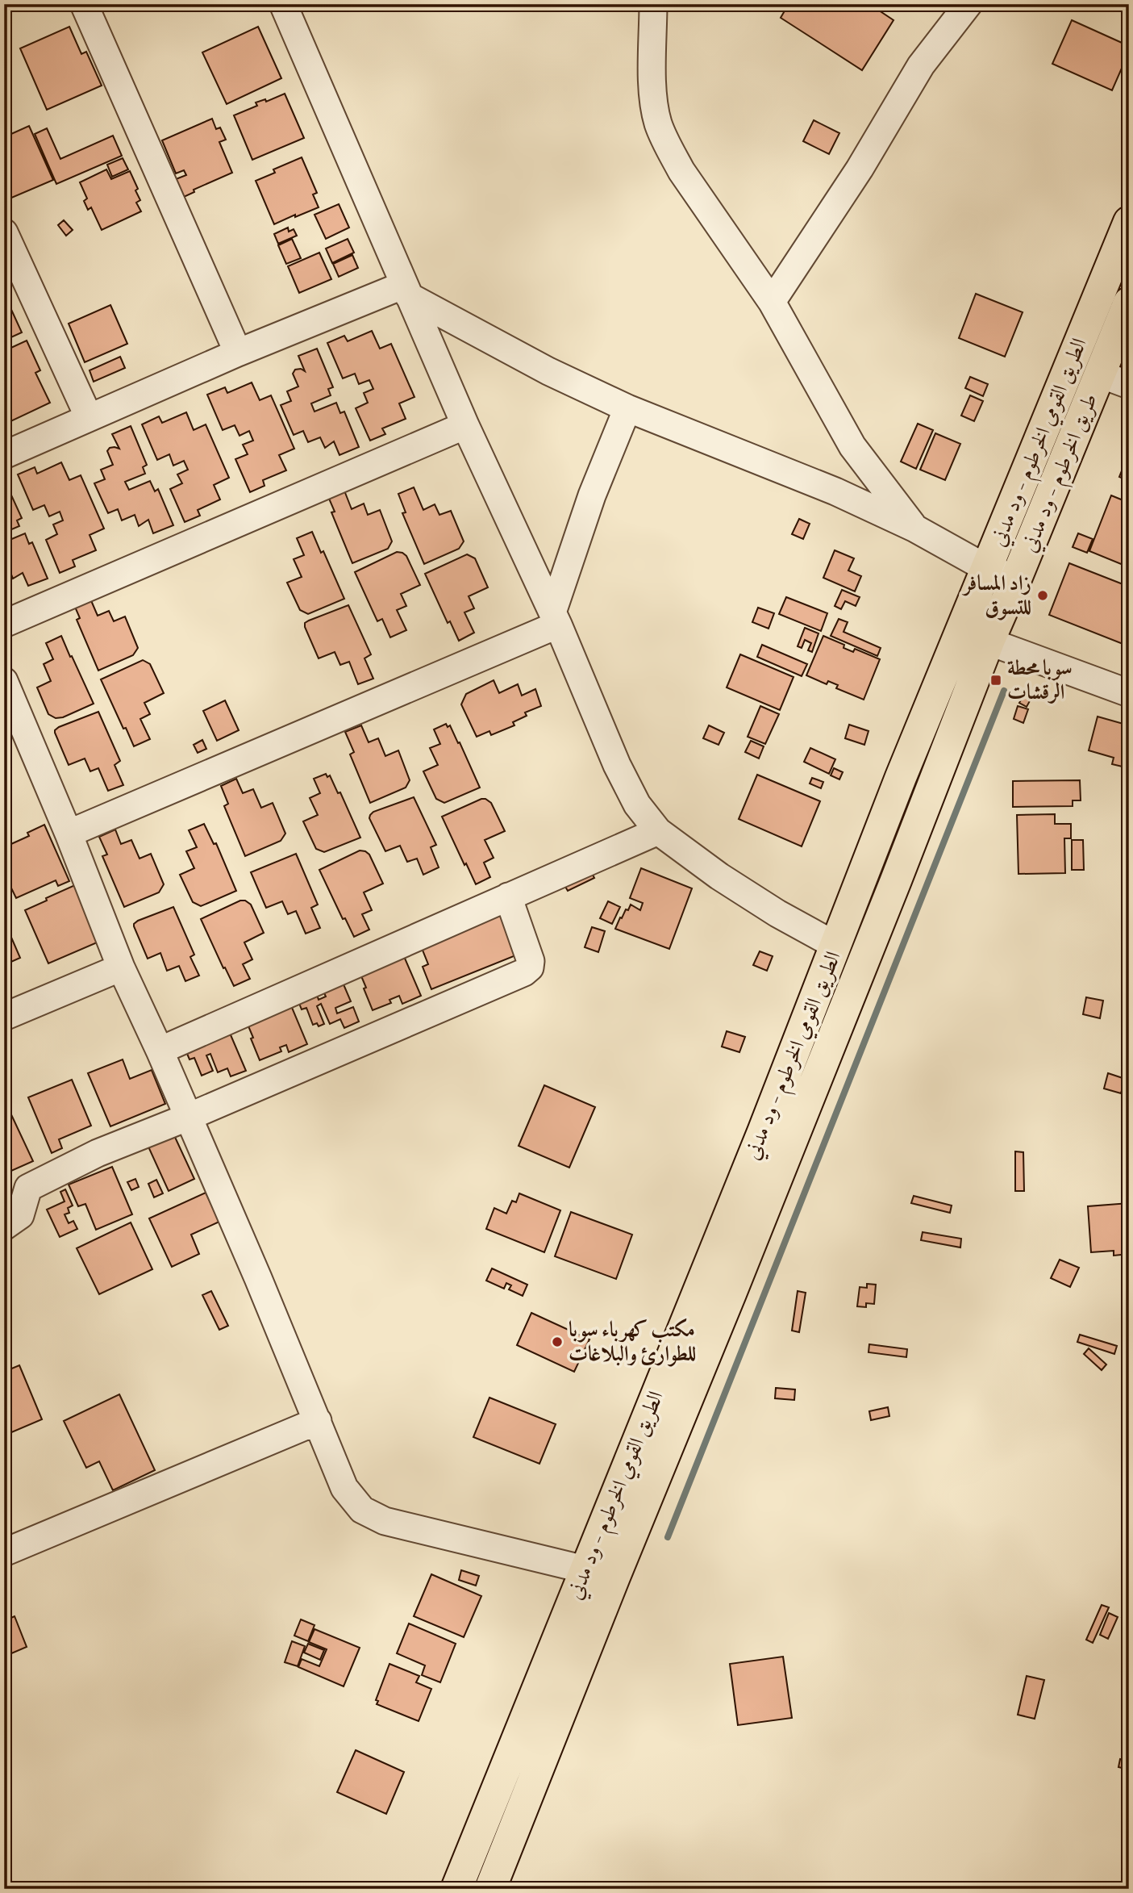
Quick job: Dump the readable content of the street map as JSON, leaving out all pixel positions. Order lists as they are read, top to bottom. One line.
{"streets":{"highway":["الطريق القومي الخرطوم - ود مدني","طريق الخرطوم - ود مدني"]},"crossings":[["الطريق القومي الخرطوم - ود مدني","طريق الخرطوم - ود مدني"]],"places":{"other":["زاد المسافر للتسوق","مكتب كهرباء سوبا للطوارئ والبلاغات"],"transit":["سوبا محطة الرقشات"]}}
